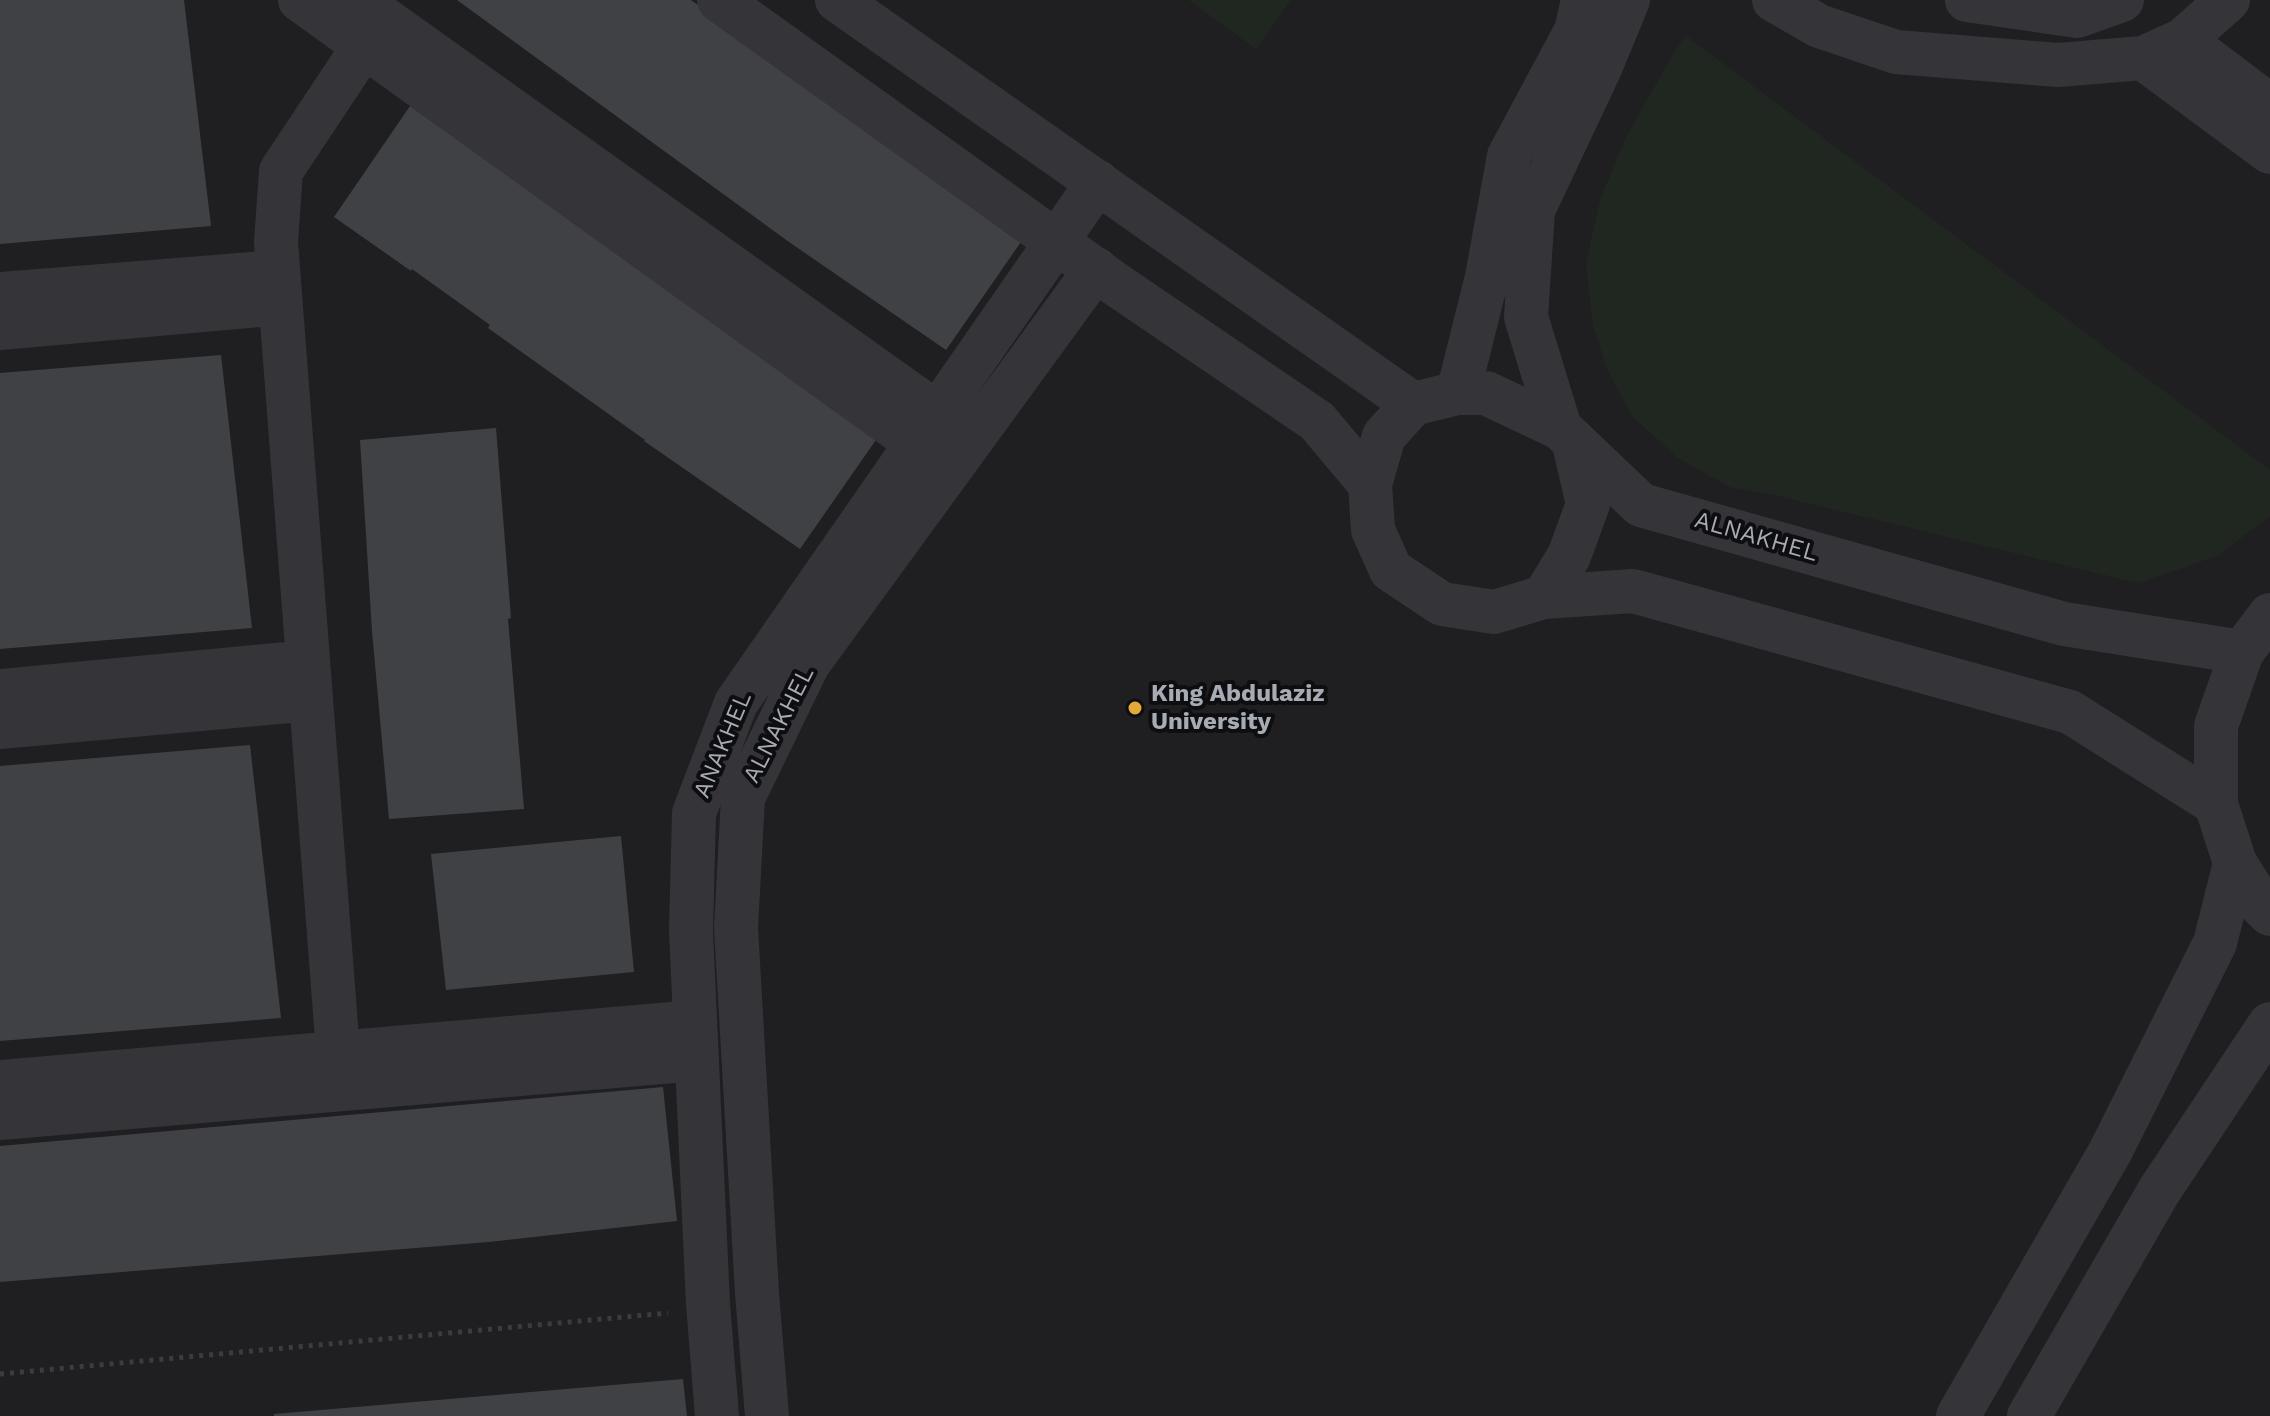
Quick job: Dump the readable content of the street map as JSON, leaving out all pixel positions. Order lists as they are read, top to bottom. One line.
{"streets":{"street":["ALNAKHEL","ANAKHEL"]},"places":["King Abdulaziz University"]}
